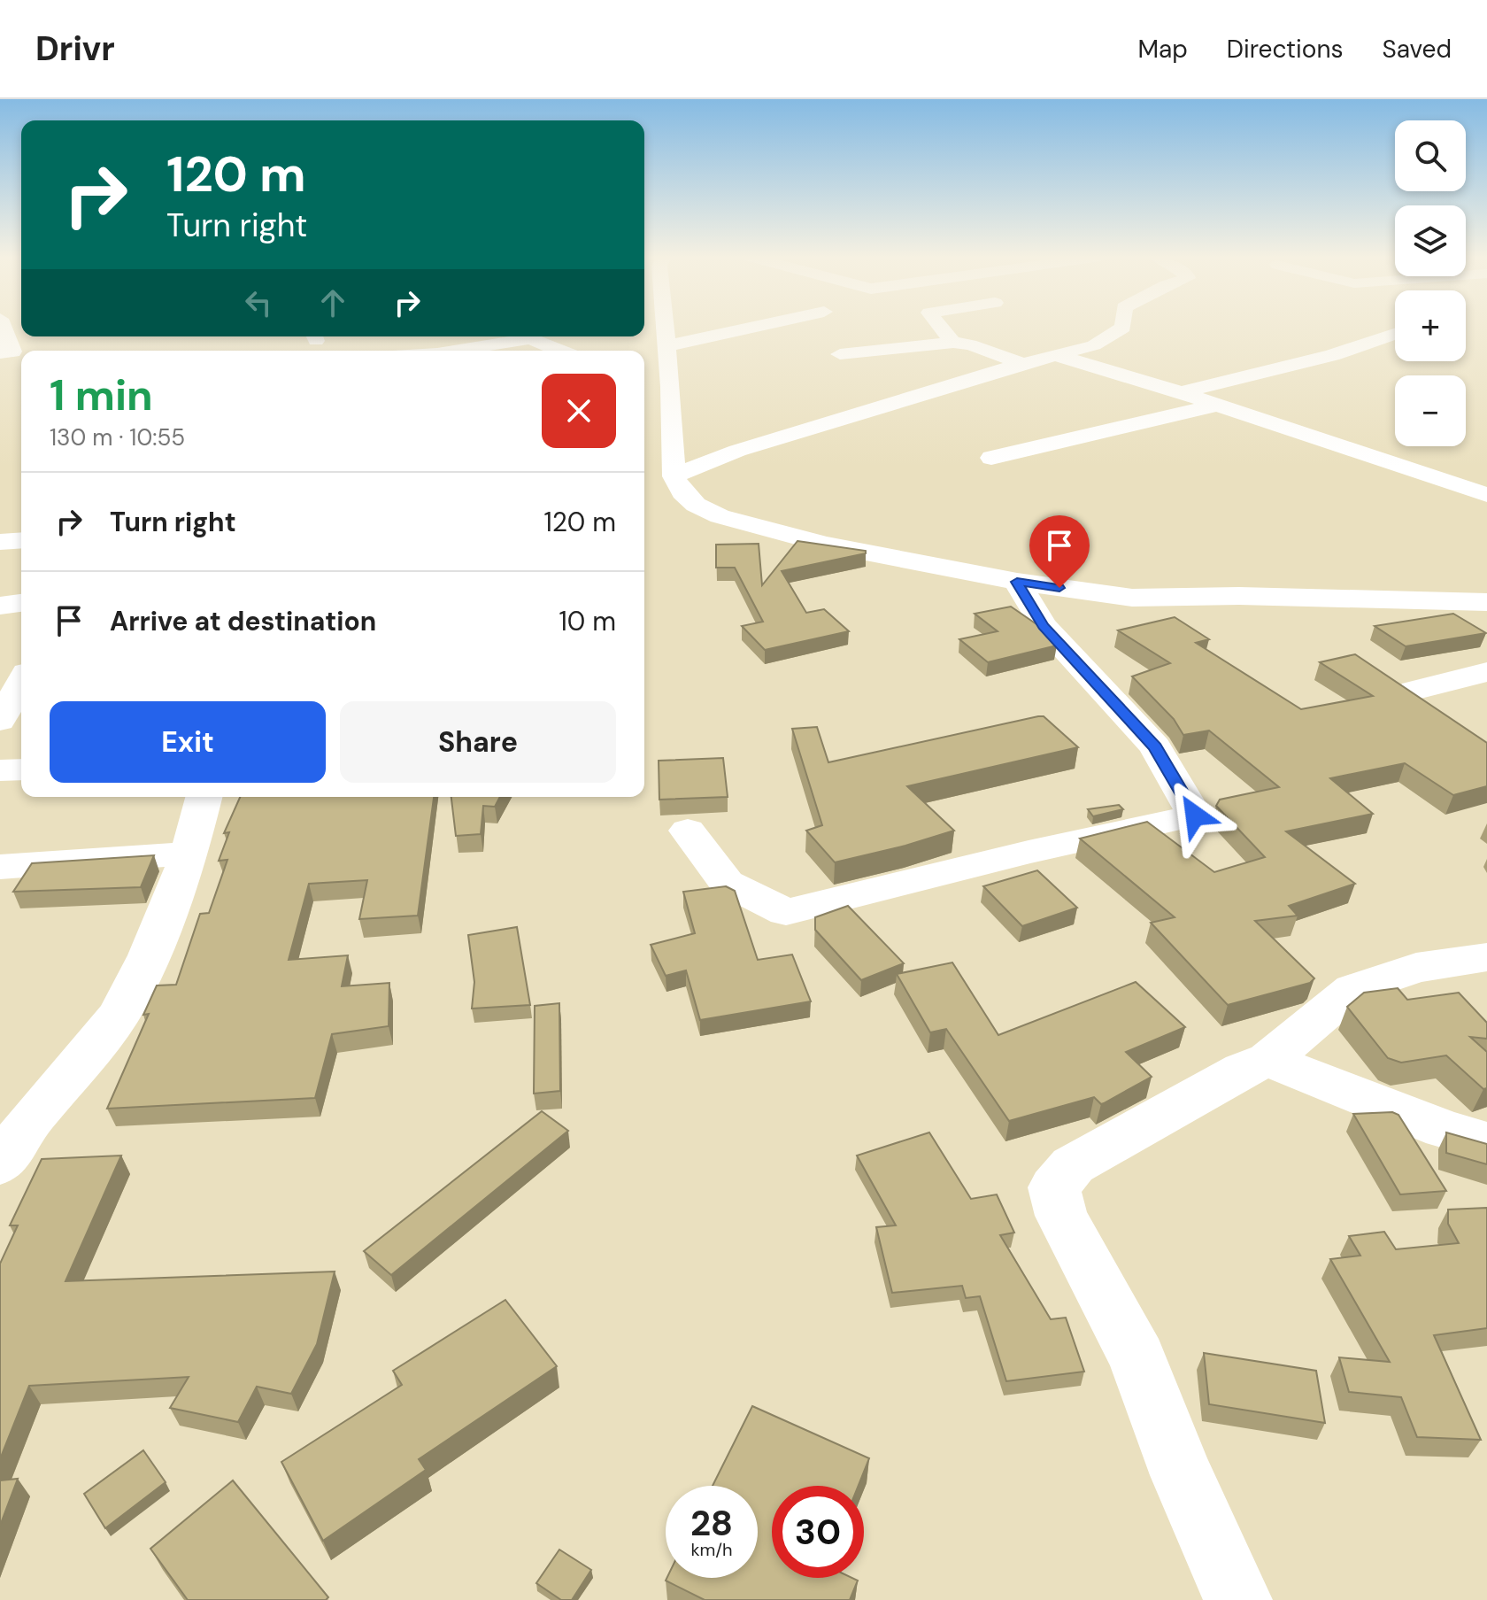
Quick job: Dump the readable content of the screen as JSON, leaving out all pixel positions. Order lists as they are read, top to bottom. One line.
{"page":{"header":"Drivr","nav":["Map","Directions","Saved"],"map_buttons":["+","−"],"turn":["120 m","Turn right"],"heading":["1 min","130 m · 10:55"],"list":[{"name":"Turn right","value":"120 m"},{"name":"Arrive at destination","value":"10 m"}],"buttons":["Exit","Share"],"speed":"28 km/h","limit":"30"}}
